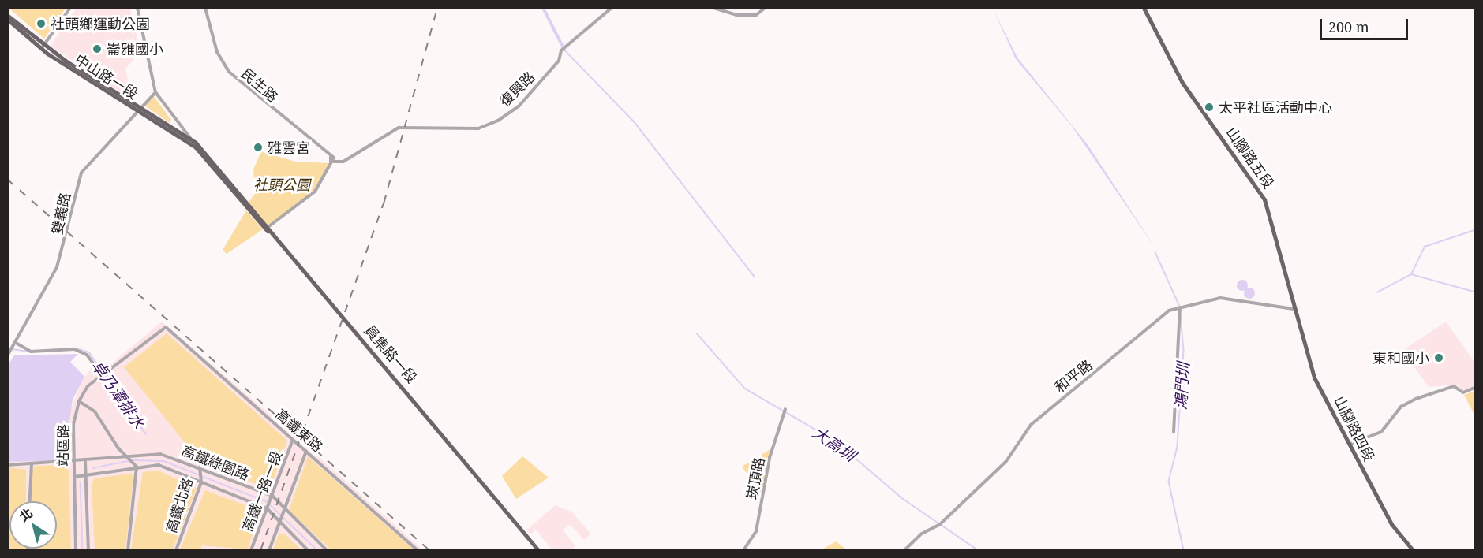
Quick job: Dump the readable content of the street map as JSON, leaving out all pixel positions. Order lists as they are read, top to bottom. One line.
{"streets":{"main road":["中山路一段","山腳路五段","員集路一段","山腳路四段"],"street":["民生路","復興路","雙義路","和平路","高鐵東路","站區路","高鐵綠園路","崁頂路","高鐵一路一段","高鐵北路"]},"crossings":[["中山路一段","雙義路"],["中山路一段","員集路一段"],["民生路","復興路"],["山腳路五段","和平路"],["山腳路五段","山腳路四段"],["雙義路","員集路一段"],["和平路","山腳路四段"],["高鐵東路","站區路"],["高鐵東路","高鐵一路一段"],["站區路","高鐵綠園路"],["高鐵綠園路","高鐵一路一段"],["高鐵綠園路","高鐵北路"]],"water":["鴻門圳","卓乃潭排水","大高圳"],"parks":["社頭公園"],"places":["社頭鄉運動公園","崙雅國小","太平社區活動中心","雅雲宮","東和國小"],"scale_bar":"200 m","north":"top left"}
